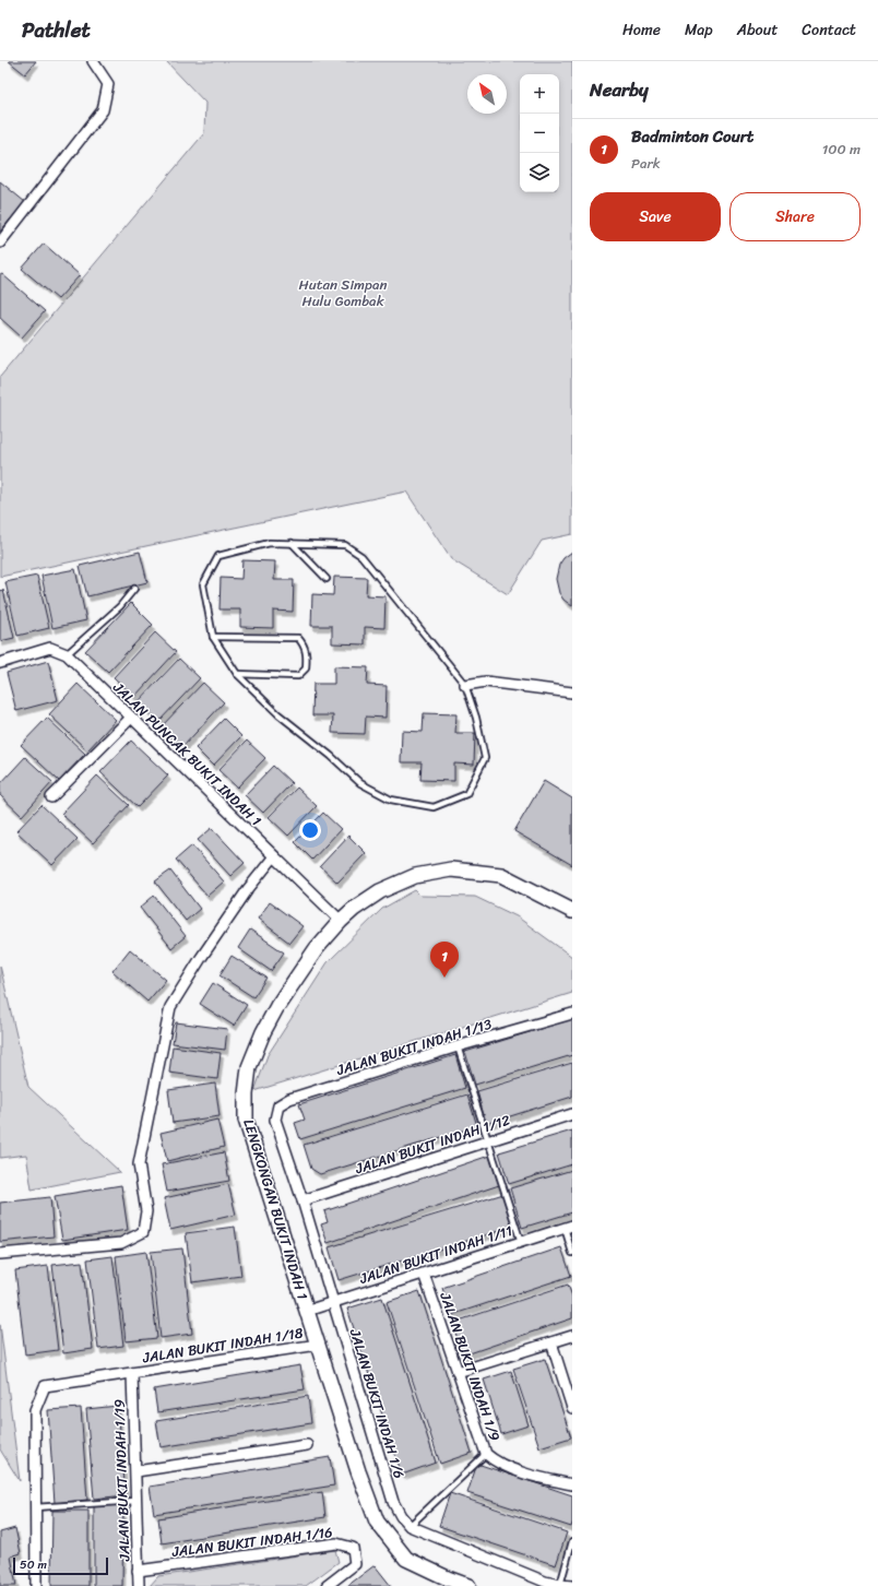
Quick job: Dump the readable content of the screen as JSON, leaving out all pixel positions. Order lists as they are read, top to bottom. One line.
{"streets":{"street":["JALAN PUNCAK BUKIT INDAH 1","JALAN BUKIT INDAH 1/13","JALAN BUKIT INDAH 1/12","LENGKONGAN BUKIT INDAH 1","JALAN BUKIT INDAH 1/11","JALAN BUKIT INDAH 1/18","JALAN BUKIT INDAH 1/9","JALAN BUKIT INDAH 1/6","JALAN BUKIT INDAH 1/19","JALAN BUKIT INDAH 1/16"]},"crossings":[["JALAN PUNCAK BUKIT INDAH 1","LENGKONGAN BUKIT INDAH 1"],["JALAN BUKIT INDAH 1/13","JALAN BUKIT INDAH 1/6"],["JALAN BUKIT INDAH 1/12","JALAN BUKIT INDAH 1/6"],["LENGKONGAN BUKIT INDAH 1","JALAN BUKIT INDAH 1/11"],["LENGKONGAN BUKIT INDAH 1","JALAN BUKIT INDAH 1/18"],["JALAN BUKIT INDAH 1/11","JALAN BUKIT INDAH 1/9"],["JALAN BUKIT INDAH 1/11","JALAN BUKIT INDAH 1/6"],["JALAN BUKIT INDAH 1/18","JALAN BUKIT INDAH 1/19"],["JALAN BUKIT INDAH 1/19","JALAN BUKIT INDAH 1/16"]],"parks":["Hutan Simpan Hulu Gombak"],"scale_bar":"50 m","north":"top left","page":{"header":"Pathlet","nav":["Home","Map","About","Contact"],"heading":"Nearby","map_buttons":["+","−"],"list":[{"mark":"1","name":"Badminton Court","note":"Park","value":"100 m"}],"buttons":["Save","Share"],"pins":"1","scale":"50 m"}}
